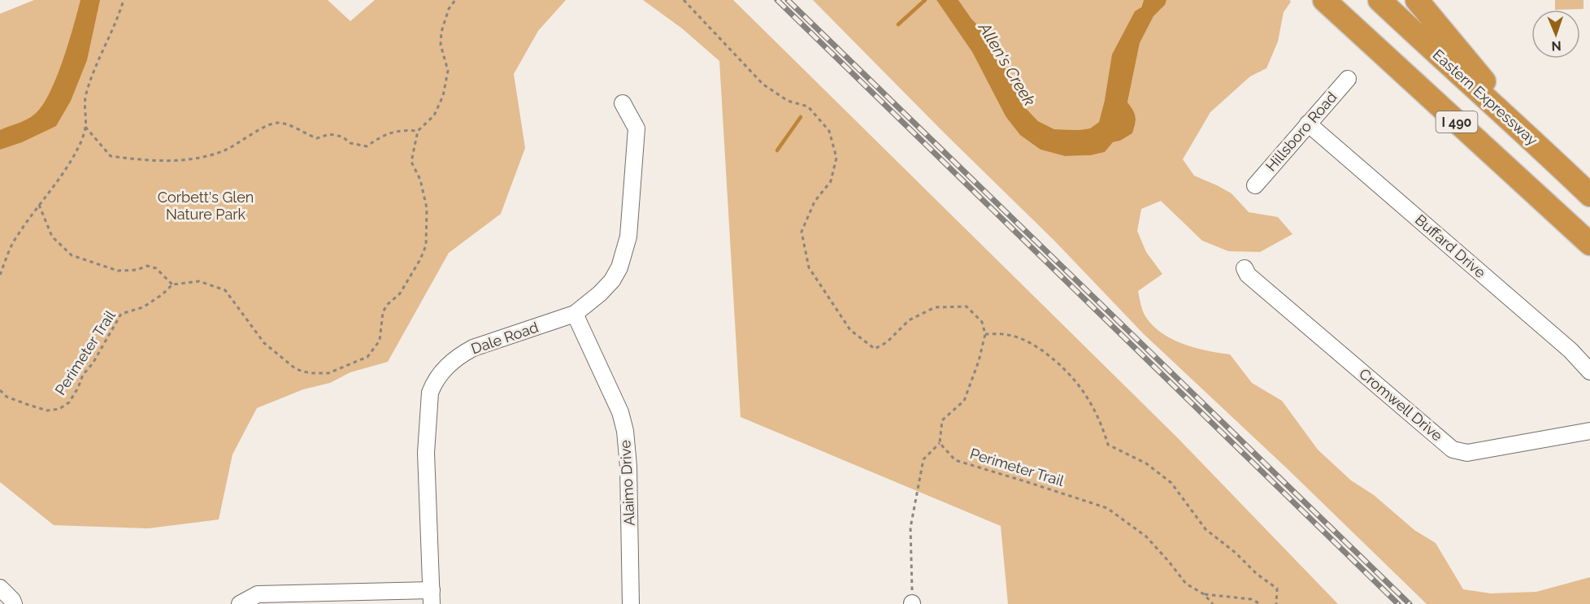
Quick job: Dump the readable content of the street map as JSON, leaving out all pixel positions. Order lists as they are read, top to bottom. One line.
{"streets":{"highway":["Eastern Expressway","I 490"],"street":["Hillsboro Road","Buffard Drive","Dale Road","Cromwell Drive","Alaimo Drive"],"path":["Perimeter Trail"]},"crossings":[["Hillsboro Road","Buffard Drive"],["Dale Road","Alaimo Drive"]],"water":["Allen's Creek"],"parks":["Corbett's Glen Nature Park"],"north":"bottom"}
